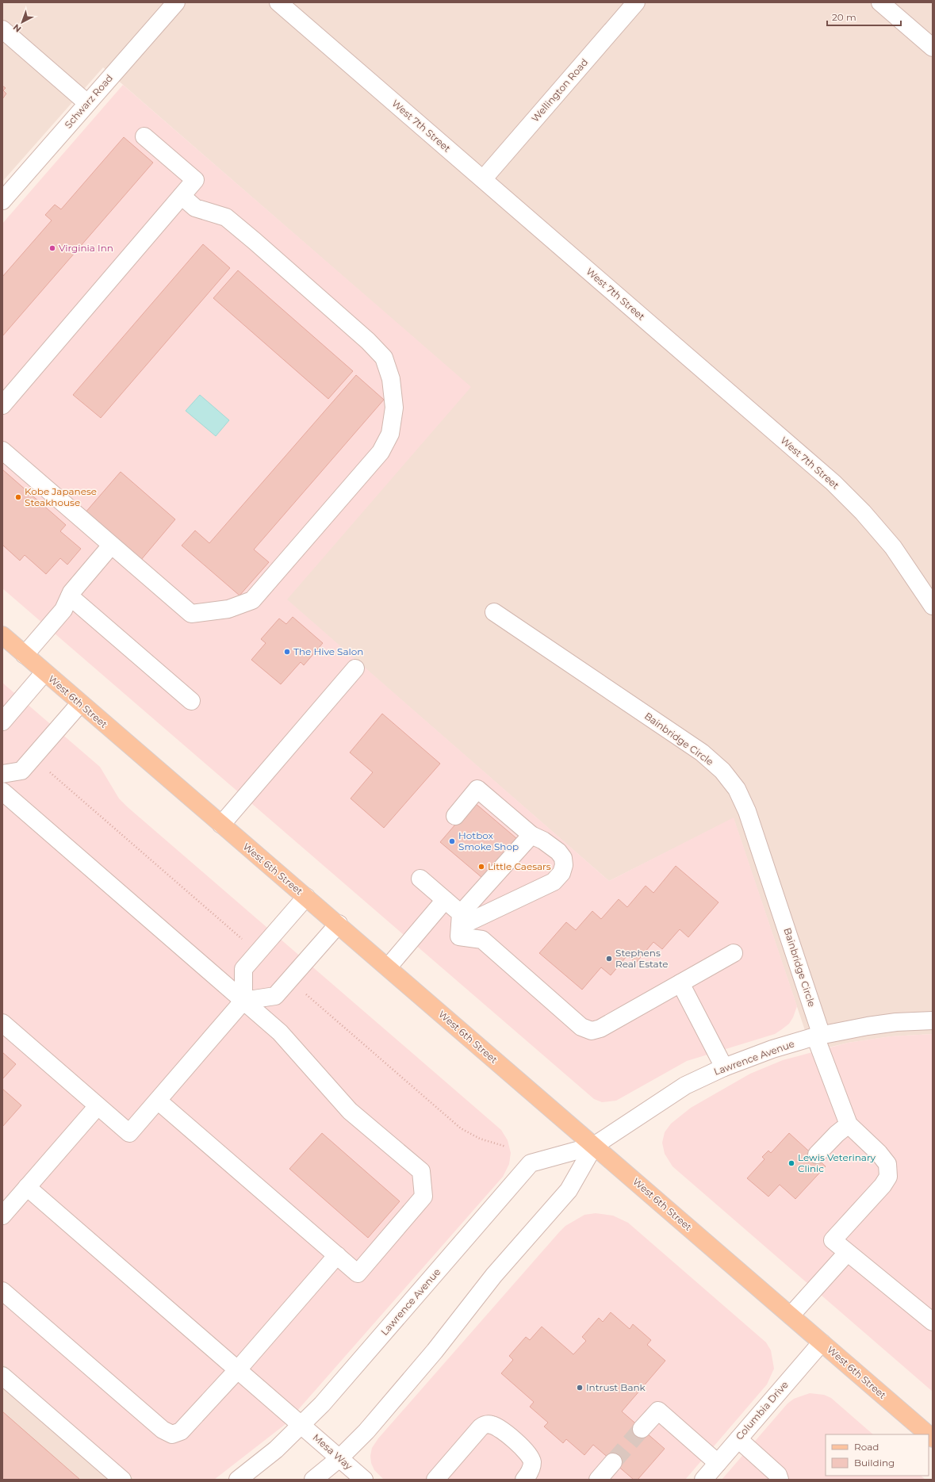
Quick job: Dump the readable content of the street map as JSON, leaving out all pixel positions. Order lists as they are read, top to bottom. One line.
{"streets":{"main road":["West 6th Street"],"street":["Wellington Road","Schwarz Road","West 7th Street","Bainbridge Circle","Lawrence Avenue","Columbia Drive","Mesa Way"]},"crossings":[["Wellington Road","West 7th Street"],["West 6th Street","Lawrence Avenue"],["West 6th Street","Columbia Drive"],["Bainbridge Circle","Lawrence Avenue"],["Lawrence Avenue","Mesa Way"]],"places":["Virginia Inn","Kobe Japanese Steakhouse","The Hive Salon","Hotbox Smoke Shop","Little Caesars","Stephens Real Estate","Lewis Veterinary Clinic","Intrust Bank"],"legend":["Road","Building"],"scale_bar":"20 m","north":"bottom left"}
